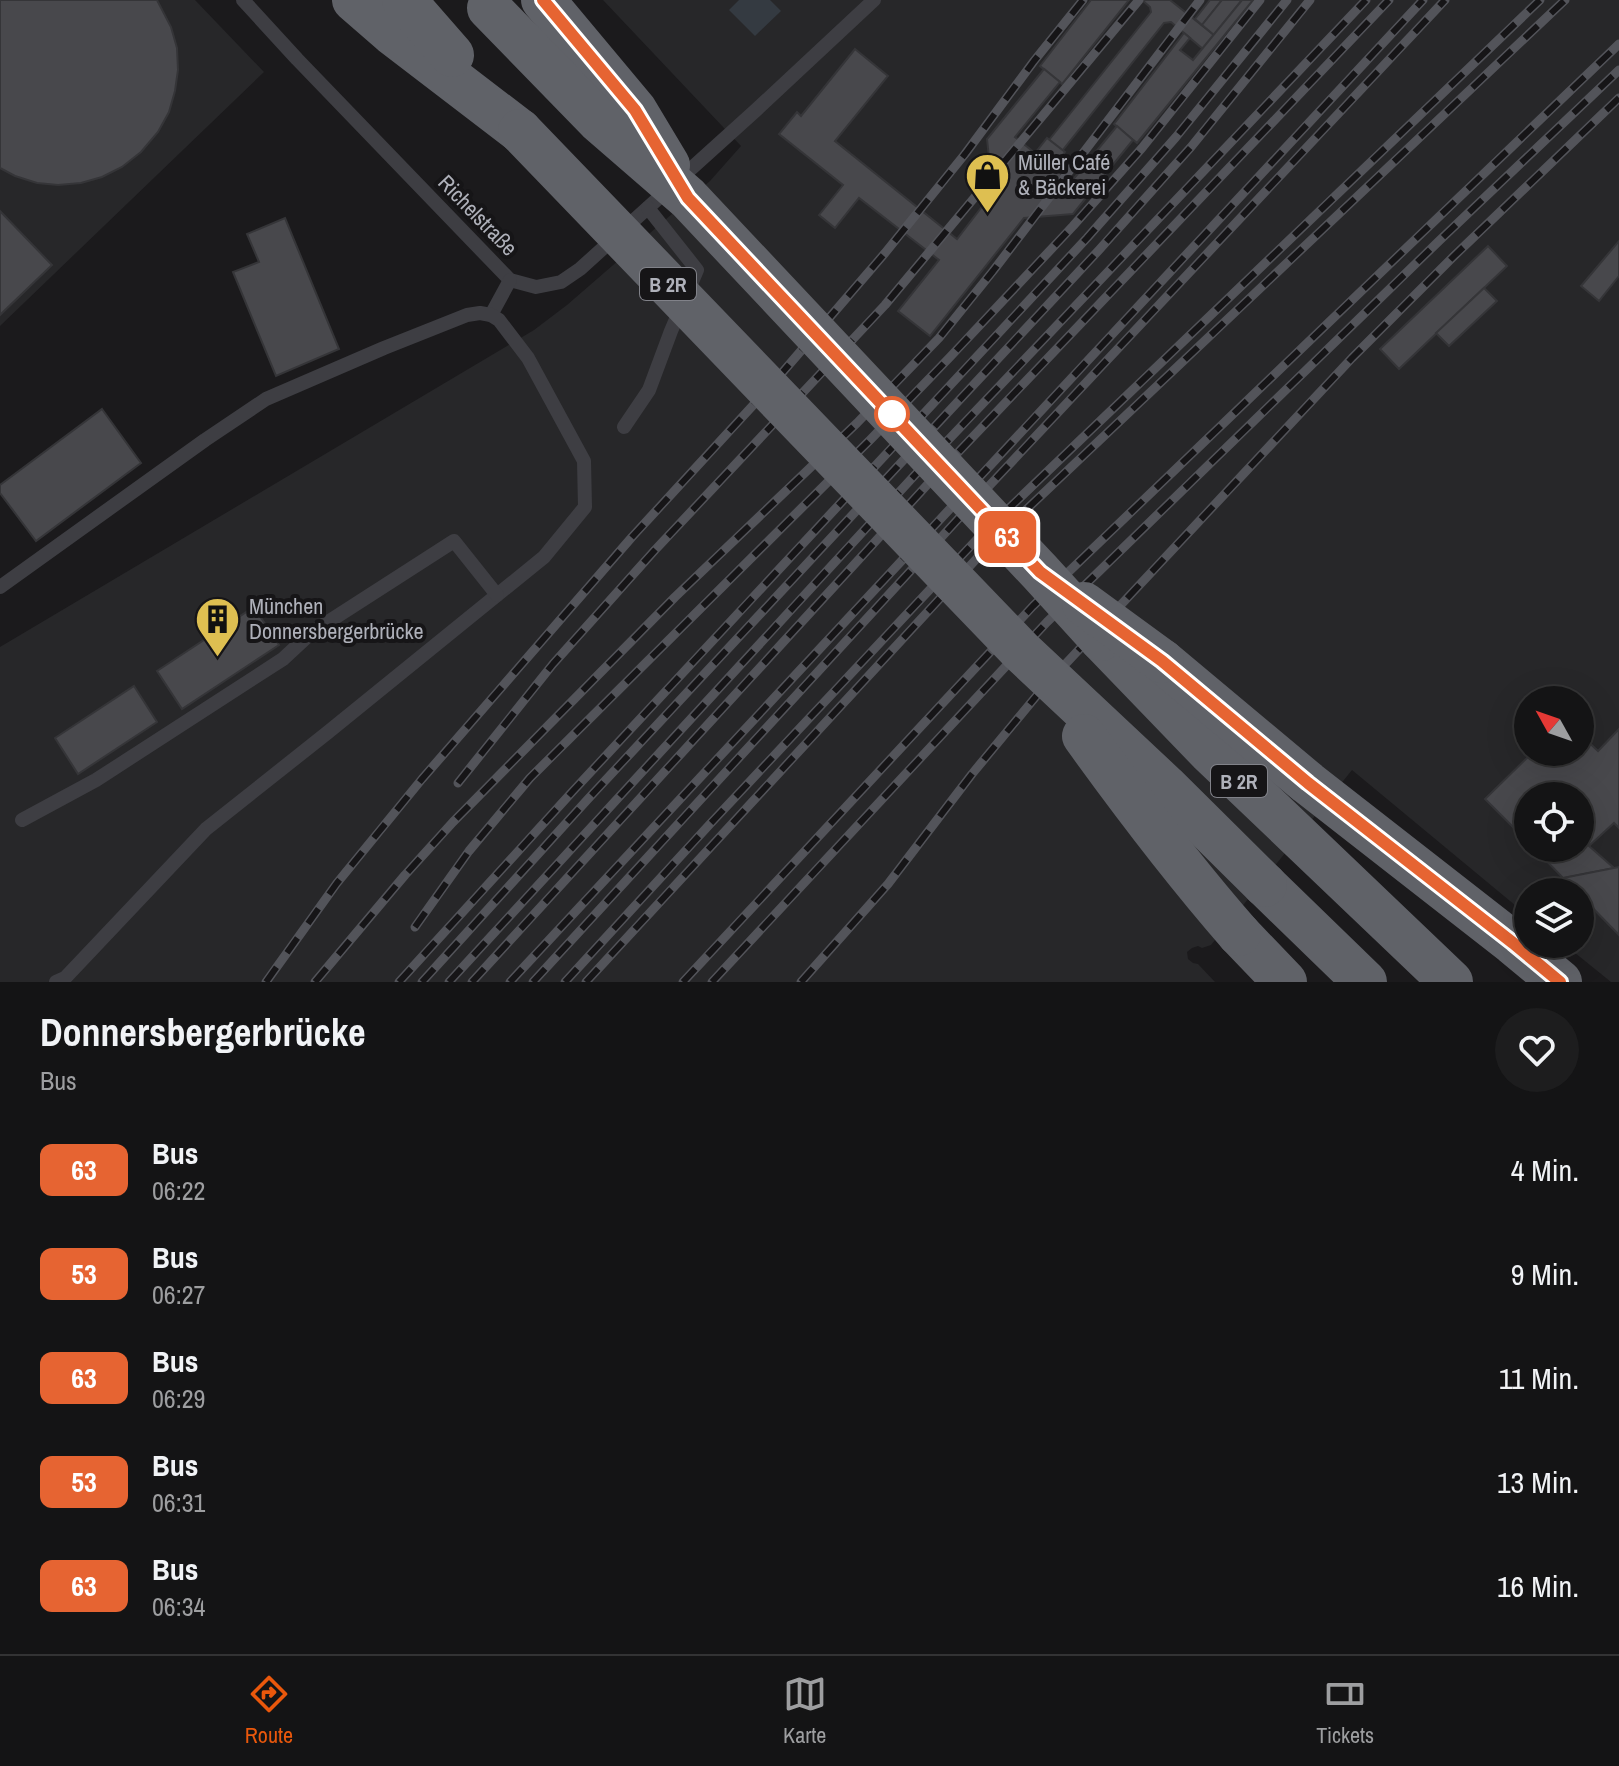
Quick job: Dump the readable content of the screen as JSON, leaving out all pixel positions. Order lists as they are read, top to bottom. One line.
{"streets":{"highway":["B 2R"],"lane":["Richelstraße"]},"crossings":[["Richelstraße","B 2R"]],"places":{"shop":["Müller Café & Bäckerei"],"building":["München Donnersbergerbrücke"]},"lines":["bus line 63"],"north":"top left","page":{"on_map":"63","heading":["Donnersbergerbrücke","Bus"],"list":[{"mark":"63","name":"Bus","note":"06:22","value":"4 Min."},{"mark":"53","name":"Bus","note":"06:27","value":"9 Min."},{"mark":"63","name":"Bus","note":"06:29","value":"11 Min."},{"mark":"53","name":"Bus","note":"06:31","value":"13 Min."},{"mark":"63","name":"Bus","note":"06:34","value":"16 Min."}],"tabs":["Route","Karte","Tickets"]}}
